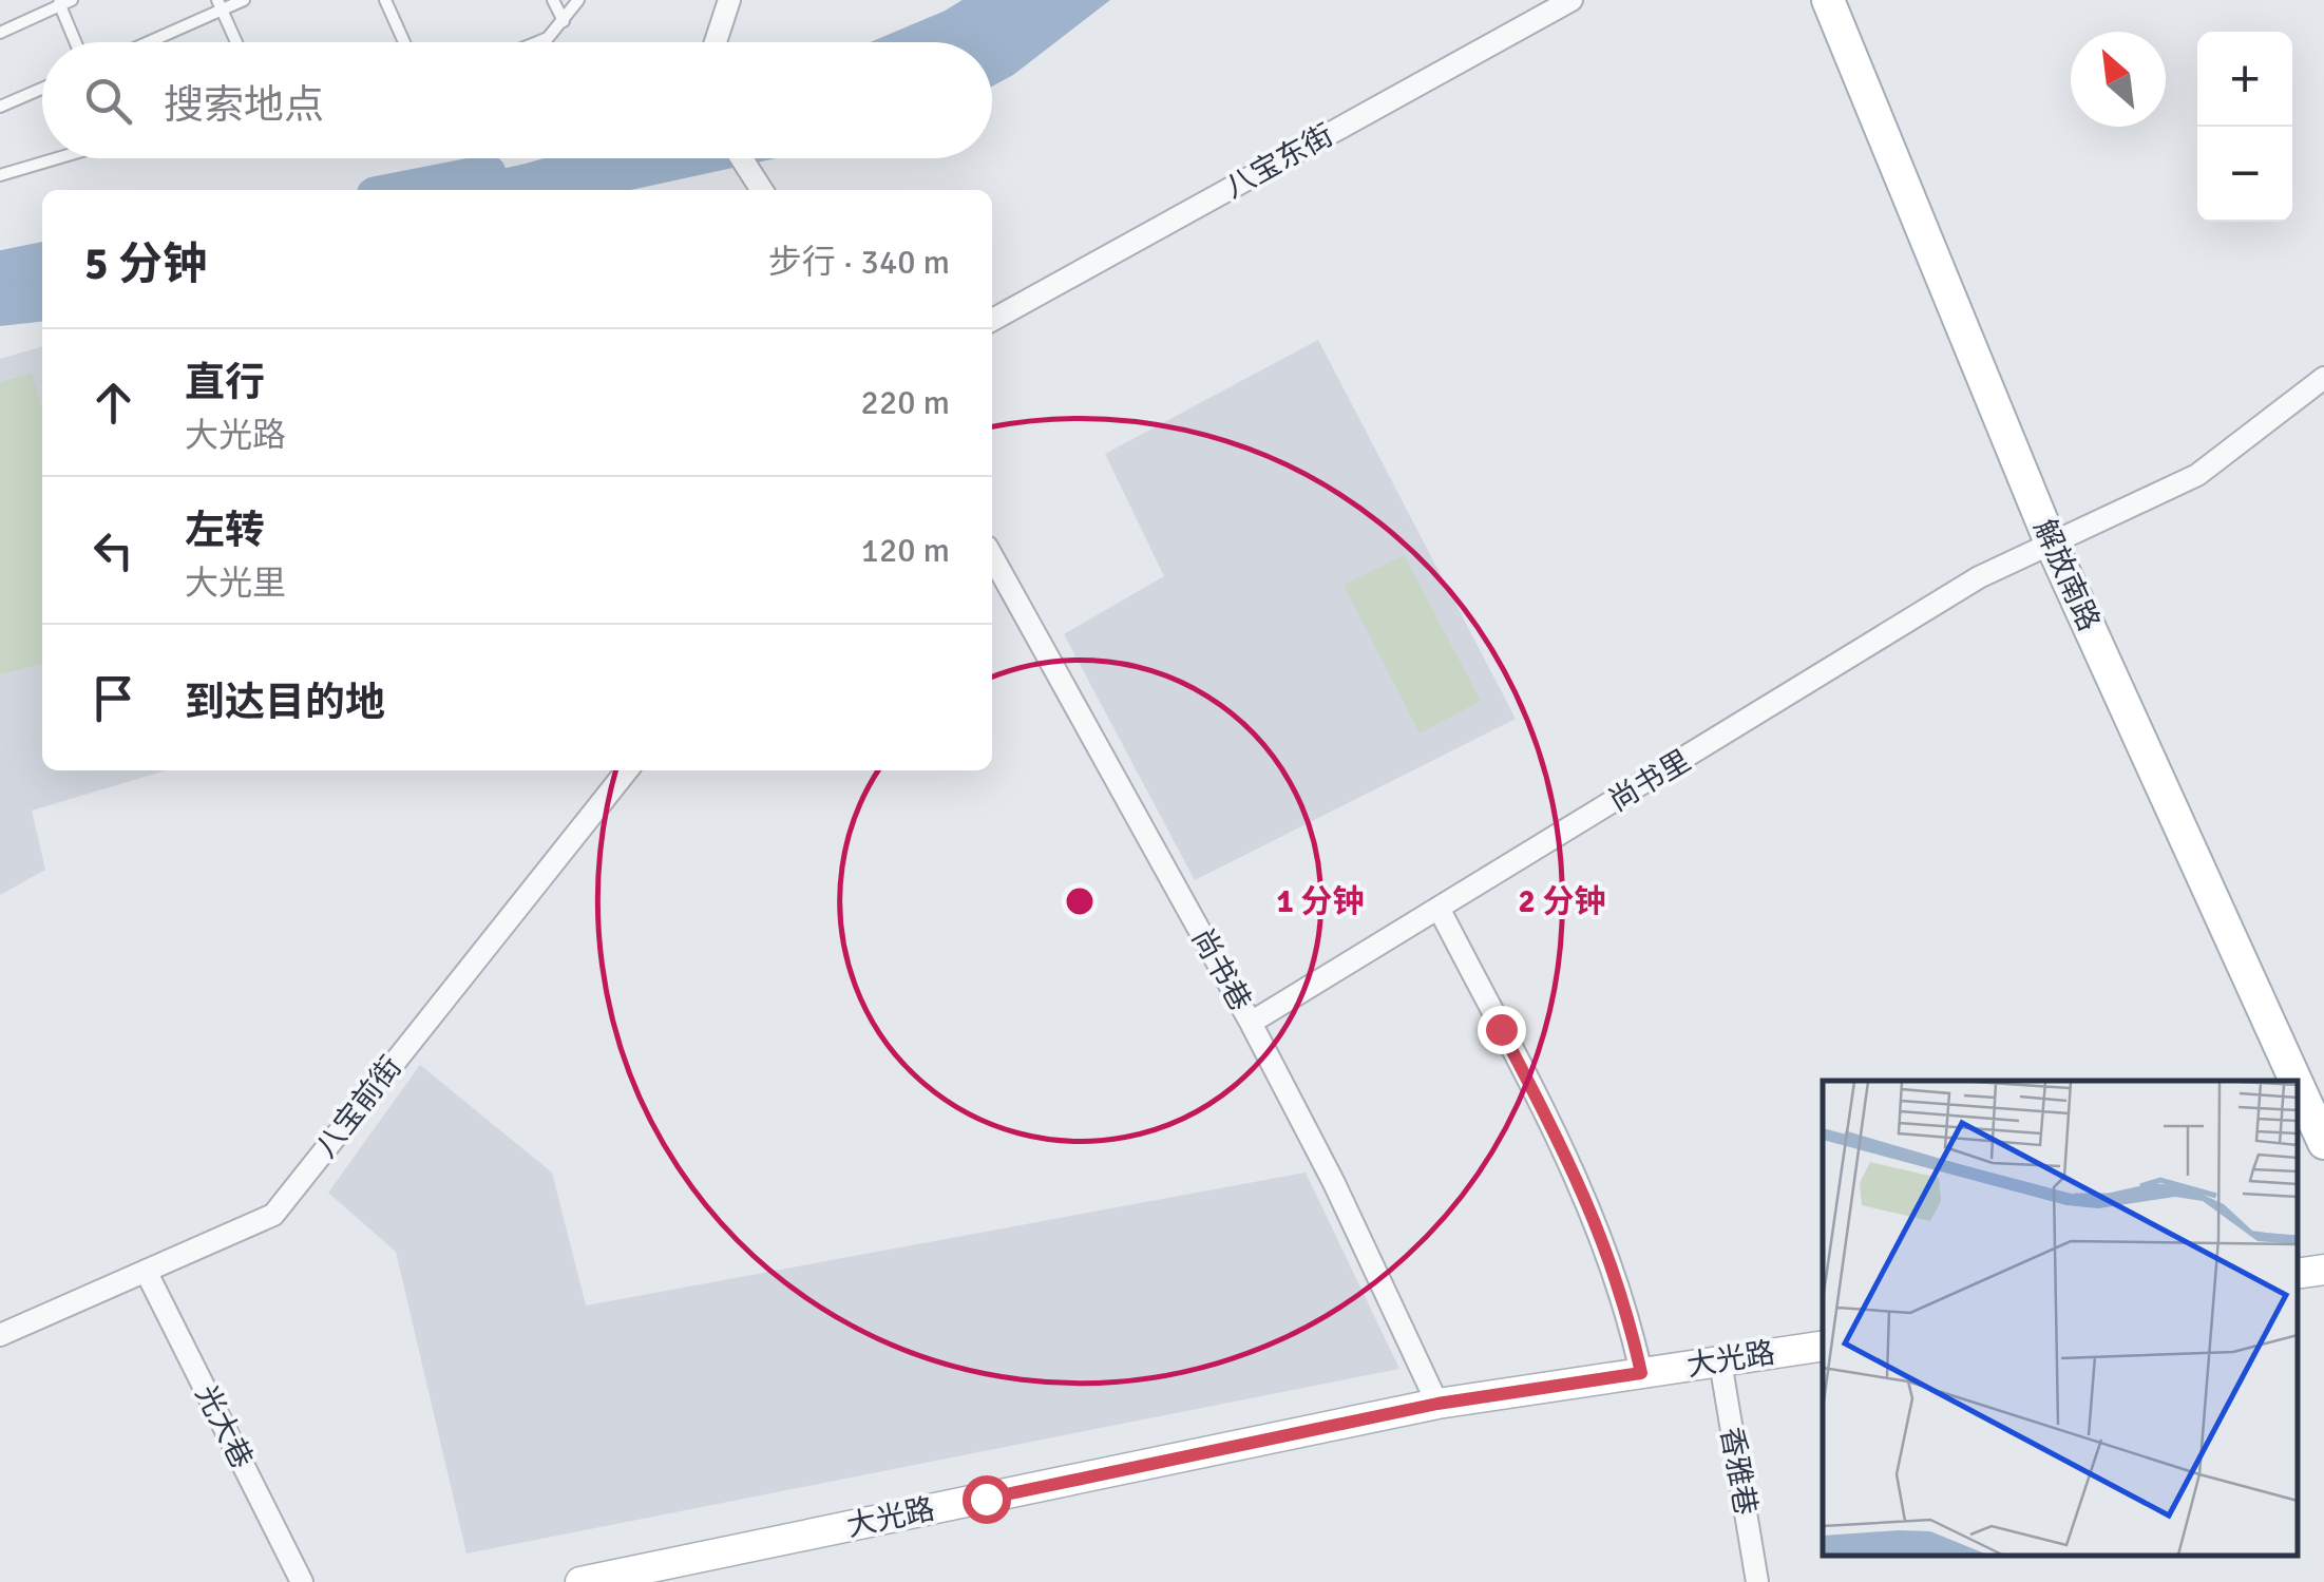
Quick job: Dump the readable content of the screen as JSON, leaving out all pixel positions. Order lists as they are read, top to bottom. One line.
{"streets":{"street":["八宝东街","解放南路","尚书里","尚书巷","八宝前街","大光路","光大巷","香雅巷"]},"crossings":[["解放南路","尚书里"],["尚书里","尚书巷"],["尚书巷","大光路"],["八宝前街","光大巷"],["大光路","香雅巷"]],"north":"top left","page":{"map_buttons":["+","−"],"search":"搜索地点","heading":["5 分钟","步行 · 340 m"],"list":[["直行","大光路","220 m"],["左转","大光里","120 m"],"到达目的地"]},"rings":["1 分钟","2 分钟"]}
